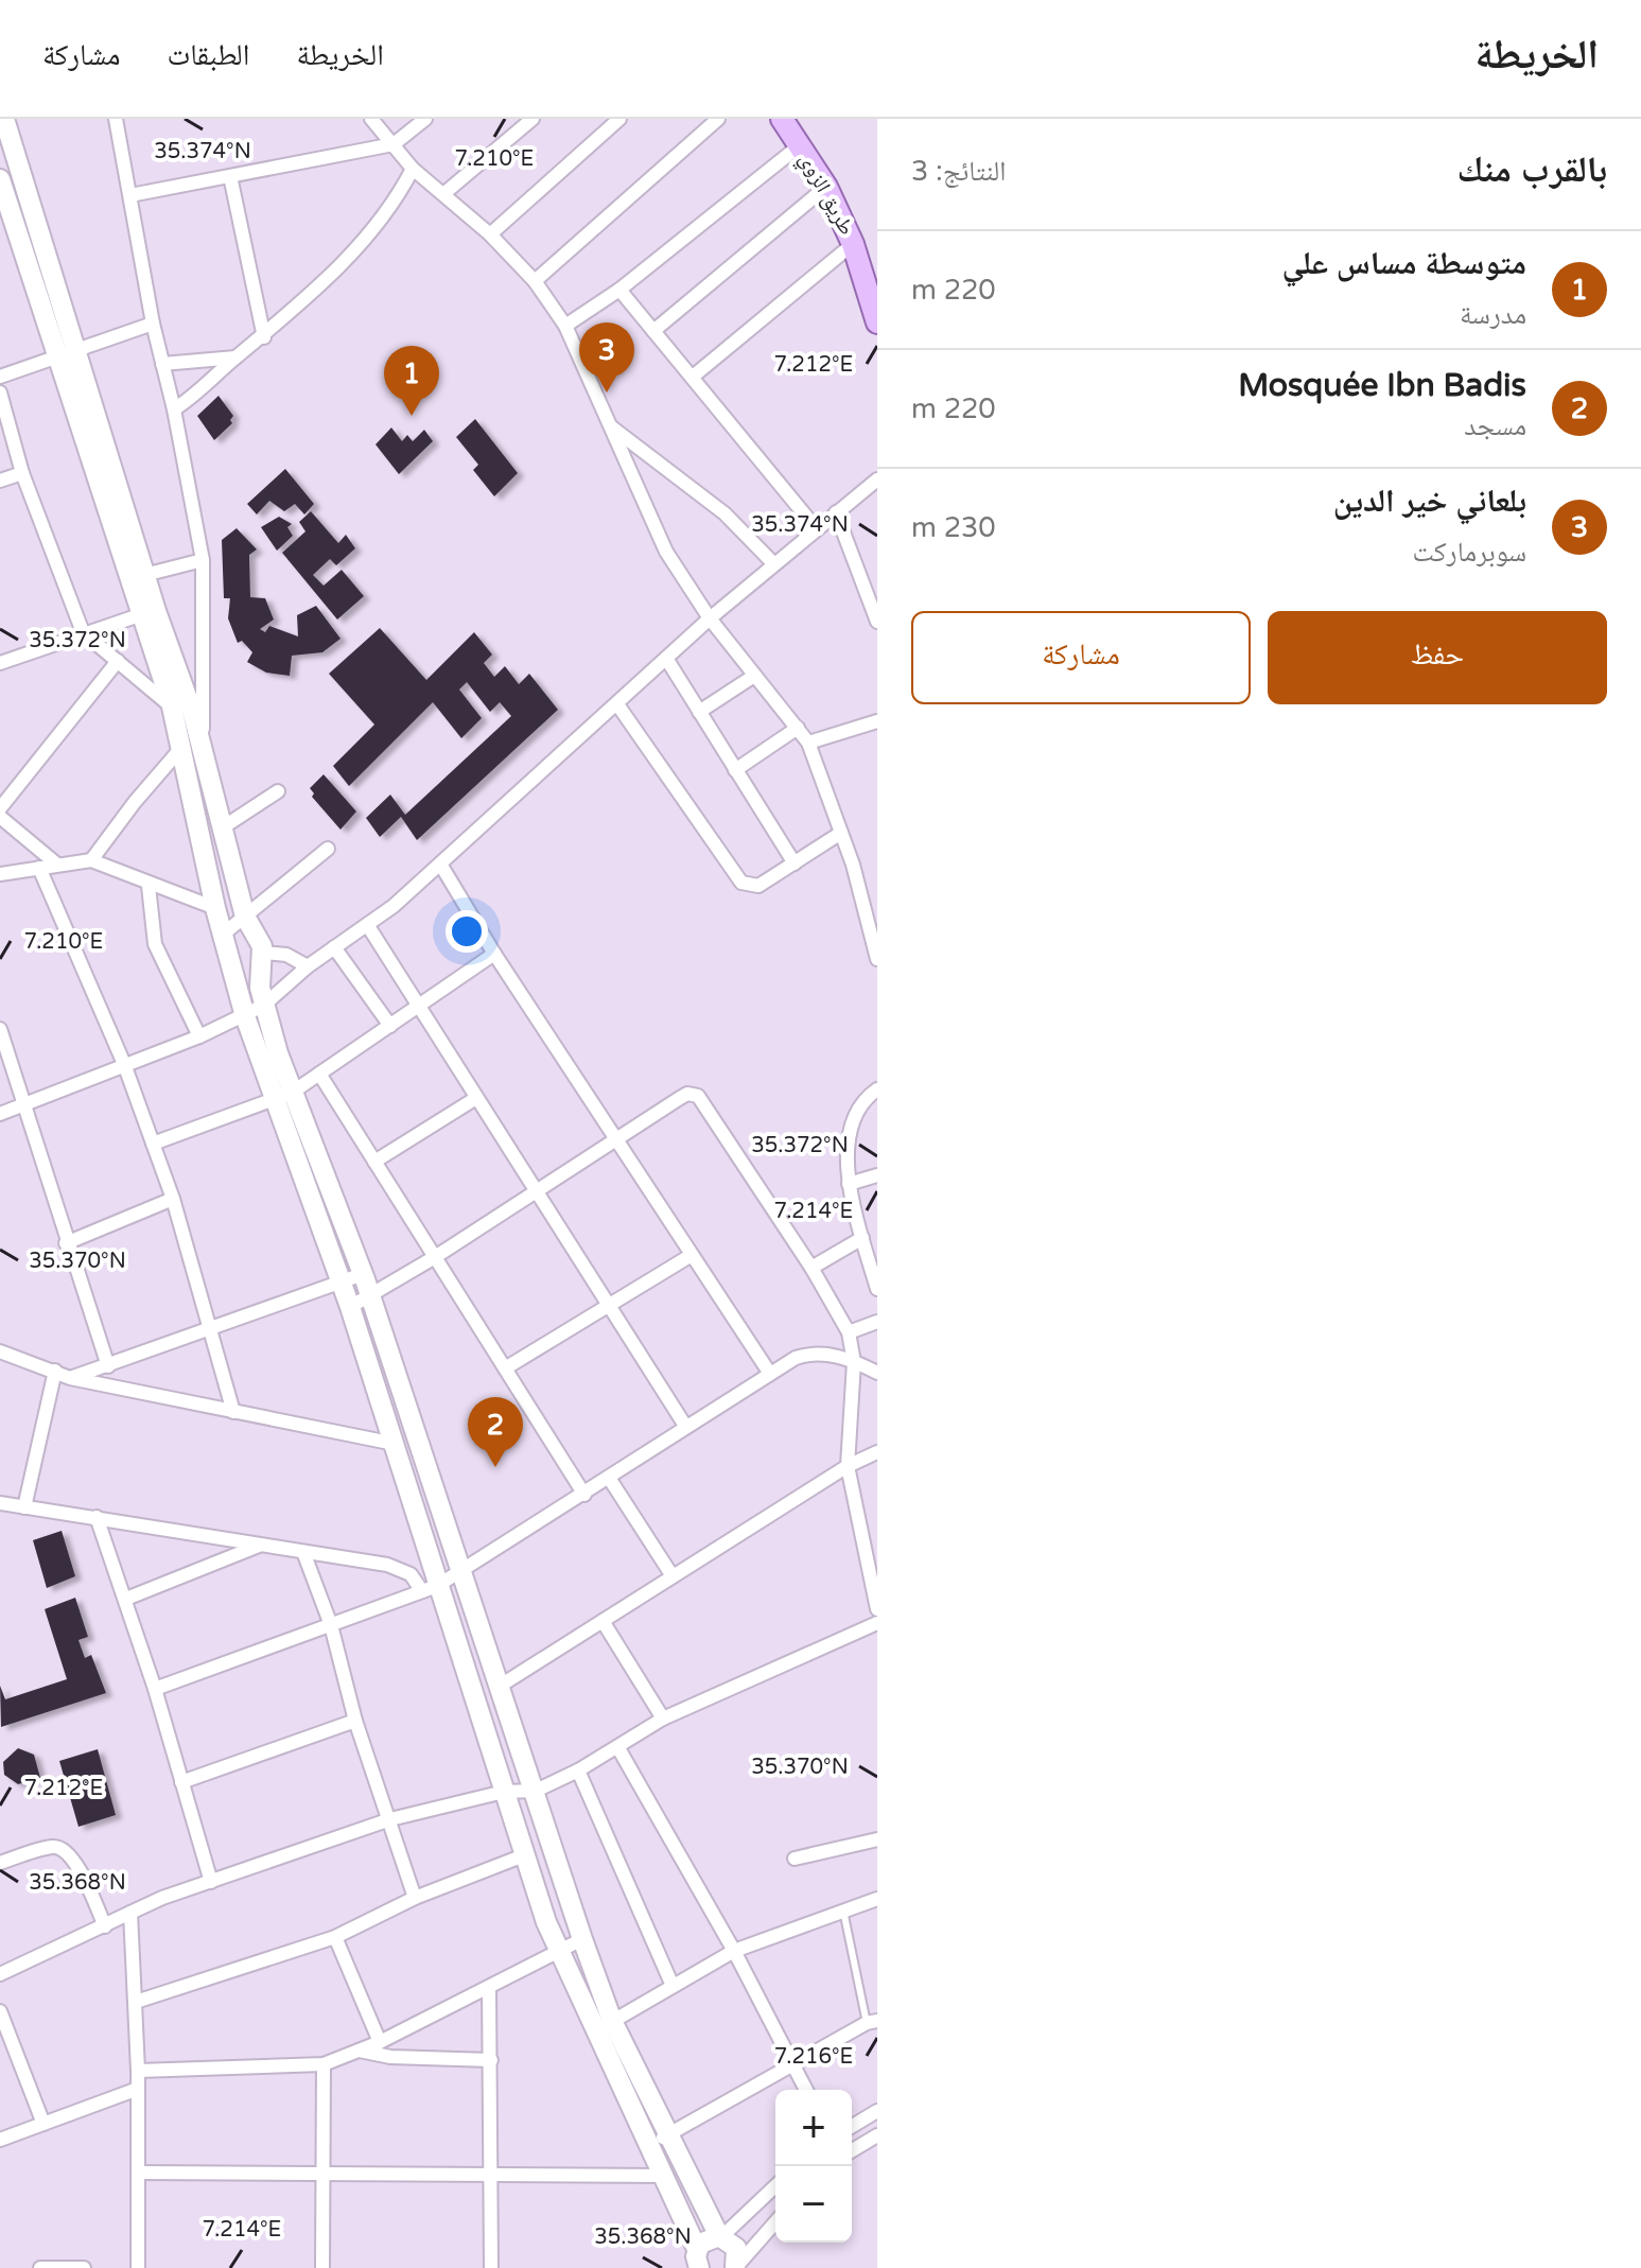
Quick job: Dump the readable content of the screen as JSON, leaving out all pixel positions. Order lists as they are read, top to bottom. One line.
{"streets":{"main road":["طريق الزوي"]},"page":{"header":"الخريطة","nav":["الخريطة","الطبقات","مشاركة"],"heading":["بالقرب منك","النتائج: 3"],"list":[{"mark":"1","name":"متوسطة مساس علي","note":"مدرسة","value":"220 m"},{"mark":"2","name":"Mosquée Ibn Badis","note":"مسجد","value":"220 m"},{"mark":"3","name":"بلعاني خير الدين","note":"سوبرماركت","value":"230 m"}],"pins":["3","1","2"],"buttons":["حفظ","مشاركة"],"map_buttons":["+","−"]},"coordinates":["35.374°N","7.210°E","7.212°E","35.372°N","7.214°E","35.370°N","35.368°N","7.216°E"]}
